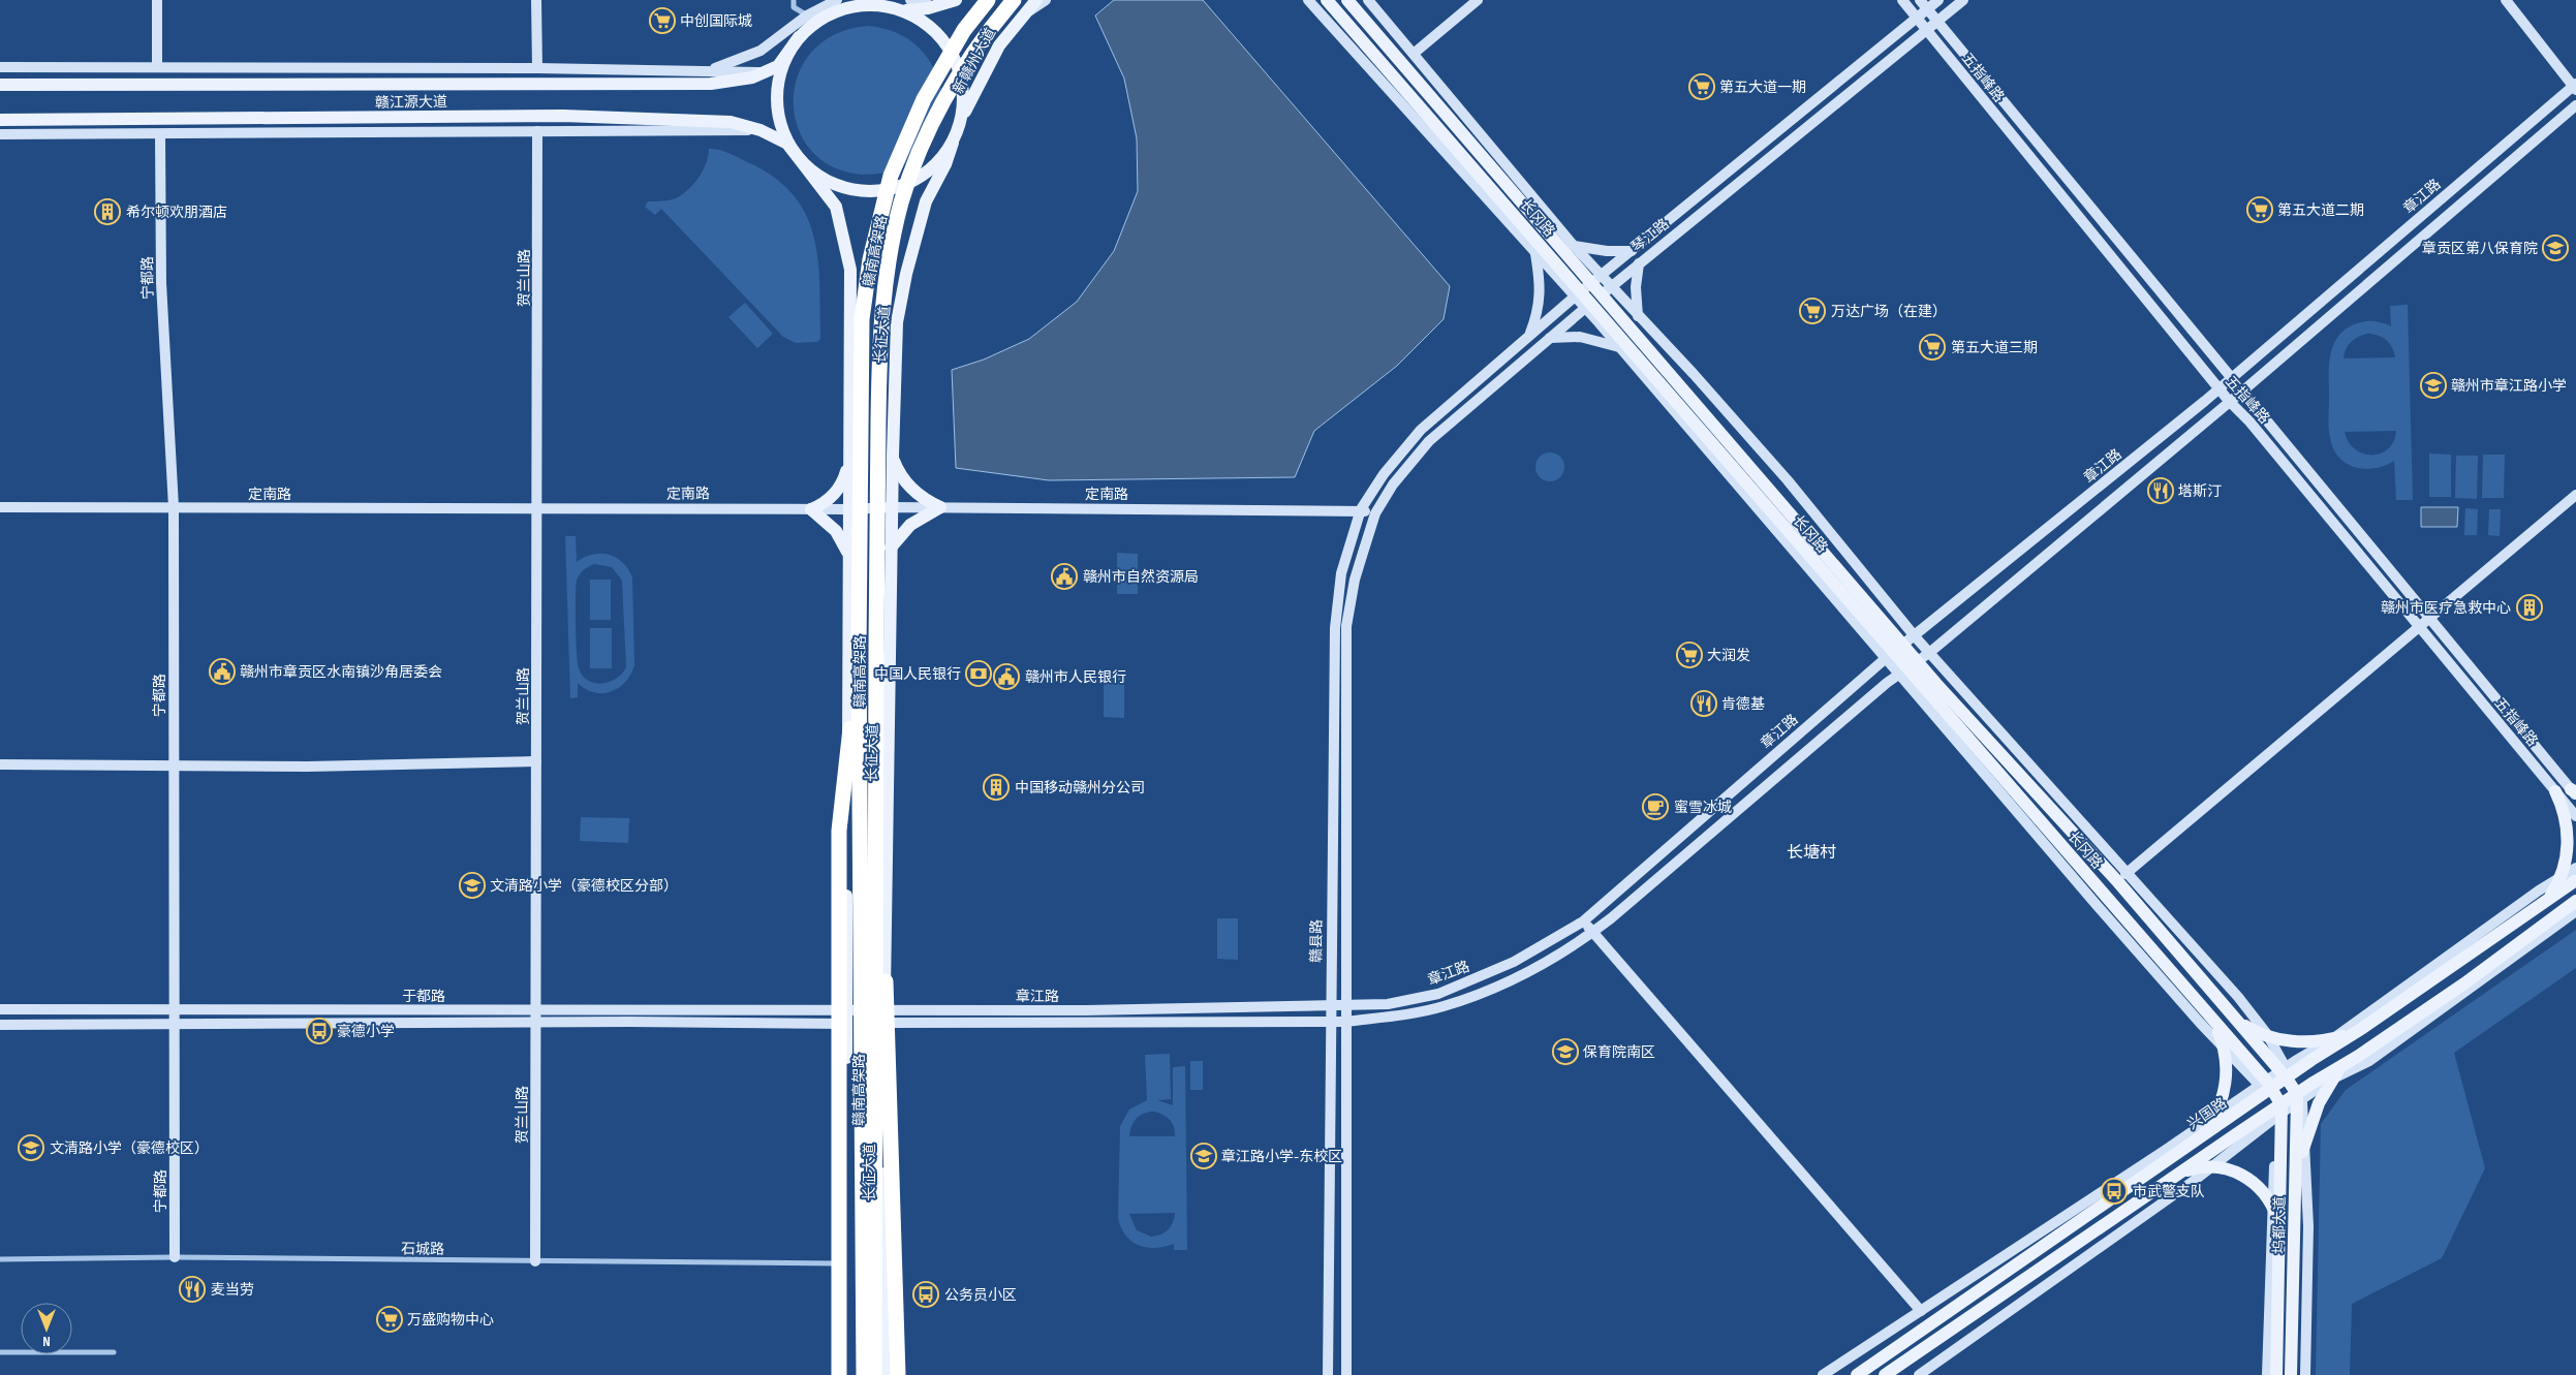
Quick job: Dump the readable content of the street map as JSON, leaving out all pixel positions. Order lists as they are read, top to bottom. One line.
{"streets":{"highway":["赣南高架路"],"main road":["新赣州大道","赣江源大道","长冈路","长征大道","兴国路","坞都大道"],"street":["五指峰路","章江路","琴江路","宁都路","贺兰山路","定南路","赣县路","于都路","石城路"]},"crossings":[["新赣州大道","长征大道"],["五指峰路","章江路"],["五指峰路","琴江路"],["赣江源大道","长征大道"],["章江路","长冈路"],["章江路","长征大道"],["章江路","赣县路"],["章江路","于都路"],["长冈路","琴江路"],["长冈路","兴国路"],["琴江路","定南路"],["琴江路","赣县路"],["宁都路","定南路"],["宁都路","于都路"],["宁都路","石城路"],["贺兰山路","定南路"],["贺兰山路","于都路"],["贺兰山路","石城路"],["长征大道","定南路"],["长征大道","于都路"],["长征大道","石城路"],["定南路","赣县路"]],"districts":["长塘村"],"places":{"supermarket":["中创国际城","第五大道一期","第五大道二期","万达广场（在建）","第五大道三期","大润发","万盛购物中心"],"building":["希尔顿欢朋酒店","赣州市医疗急救中心","中国移动赣州分公司"],"school or university":["章贡区第八保育院","赣州市章江路小学","文清路小学（豪德校区分部）","保育院南区","文清路小学（豪德校区）","章江路小学-东校区"],"restaurant":["塔斯汀","肯德基","麦当劳"],"public building":["赣州市自然资源局","赣州市章贡区水南镇沙角居委会","赣州市人民银行"],"bank":["中国人民银行"],"cafe":["蜜雪冰城"],"bus stop":["豪德小学","市武警支队","公务员小区"]},"north":"bottom"}
